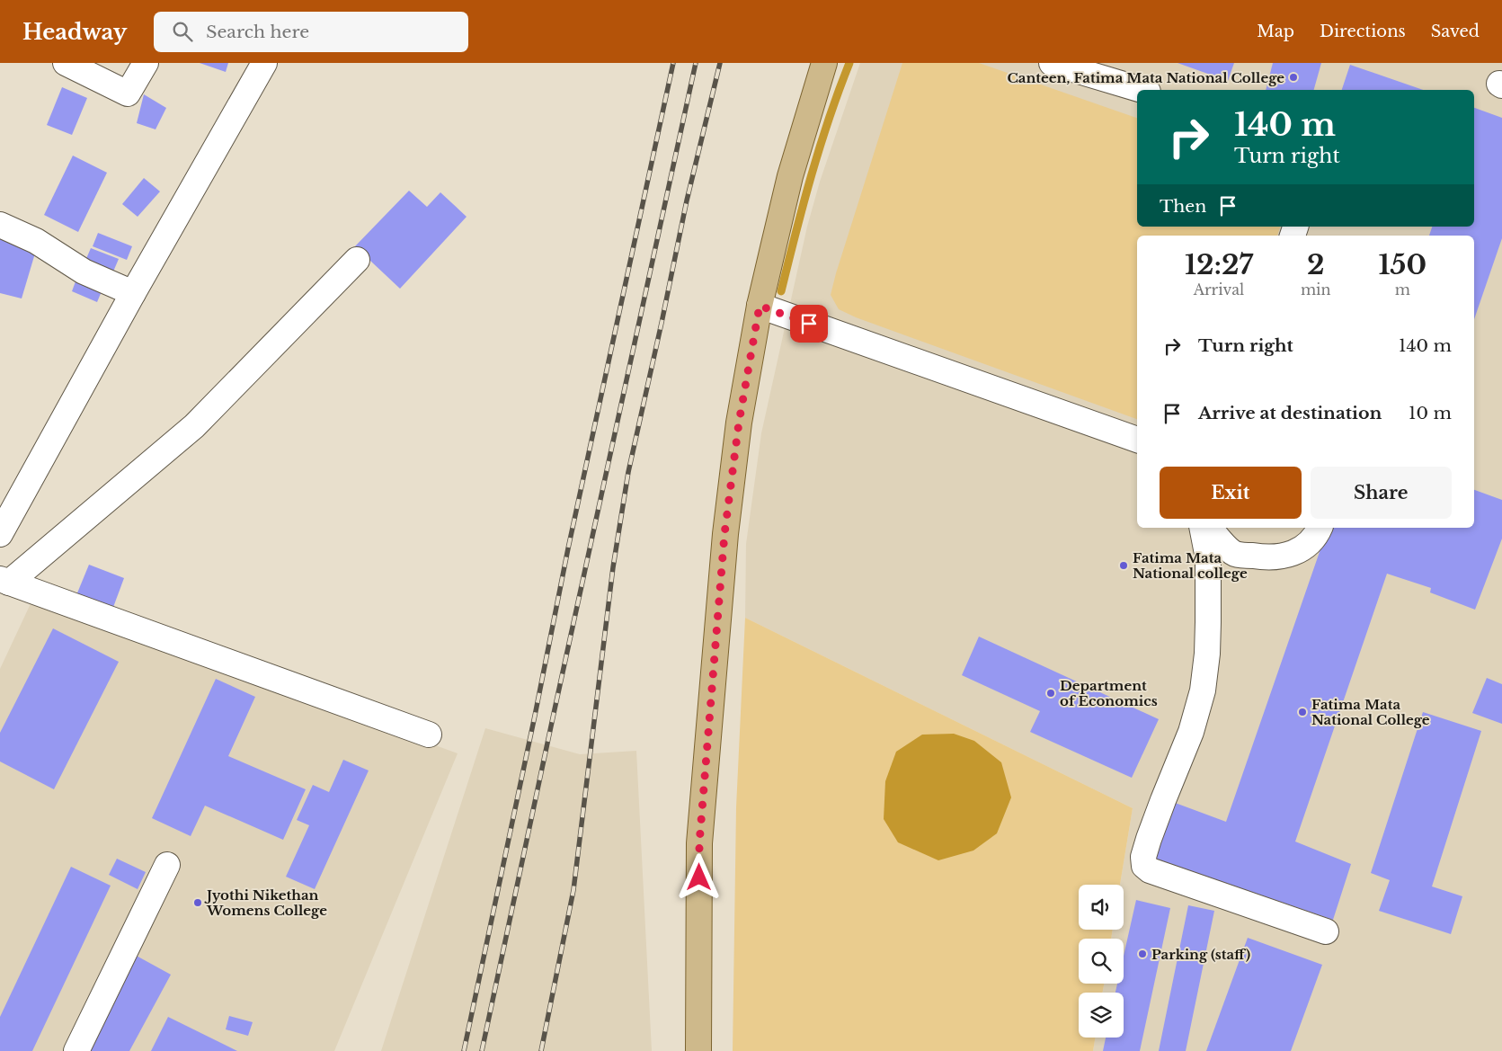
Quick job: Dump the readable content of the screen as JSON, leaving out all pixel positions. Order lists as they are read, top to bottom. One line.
{"places":["Canteen, Fatima Mata National College","Fatima Mata National college","Department of Economics","Fatima Mata National College","Jyothi Nikethan Womens College","Parking (staff)"],"page":{"header":"Headway","search":"Search here","nav":["Map","Directions","Saved"],"turn":["140 m","Turn right"],"then":"Then","eta":["12:27","Arrival","2","min","150","m"],"list":[{"name":"Turn right","value":"140 m"},{"name":"Arrive at destination","value":"10 m"}],"buttons":["Exit","Share"]}}
